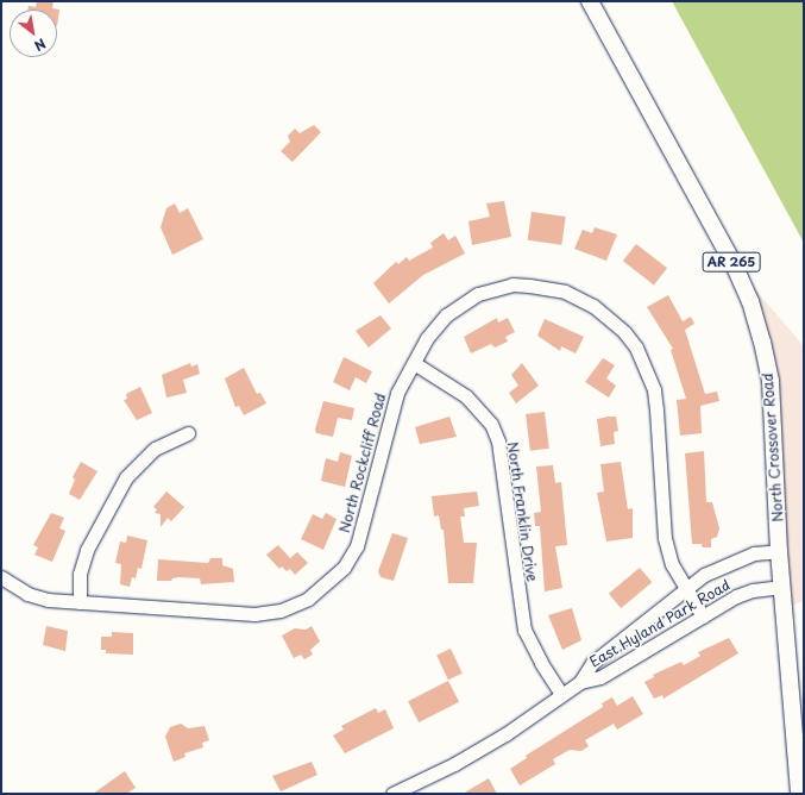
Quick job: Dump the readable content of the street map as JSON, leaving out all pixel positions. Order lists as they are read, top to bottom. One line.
{"streets":{"main road":["AR 265","North Crossover Road"],"street":["North Rockcliff Road","North Franklin Drive","East Hyland Park Road"]},"crossings":[["North Crossover Road","East Hyland Park Road"],["North Rockcliff Road","North Franklin Drive"],["North Rockcliff Road","East Hyland Park Road"],["North Franklin Drive","East Hyland Park Road"]],"north":"bottom right"}
